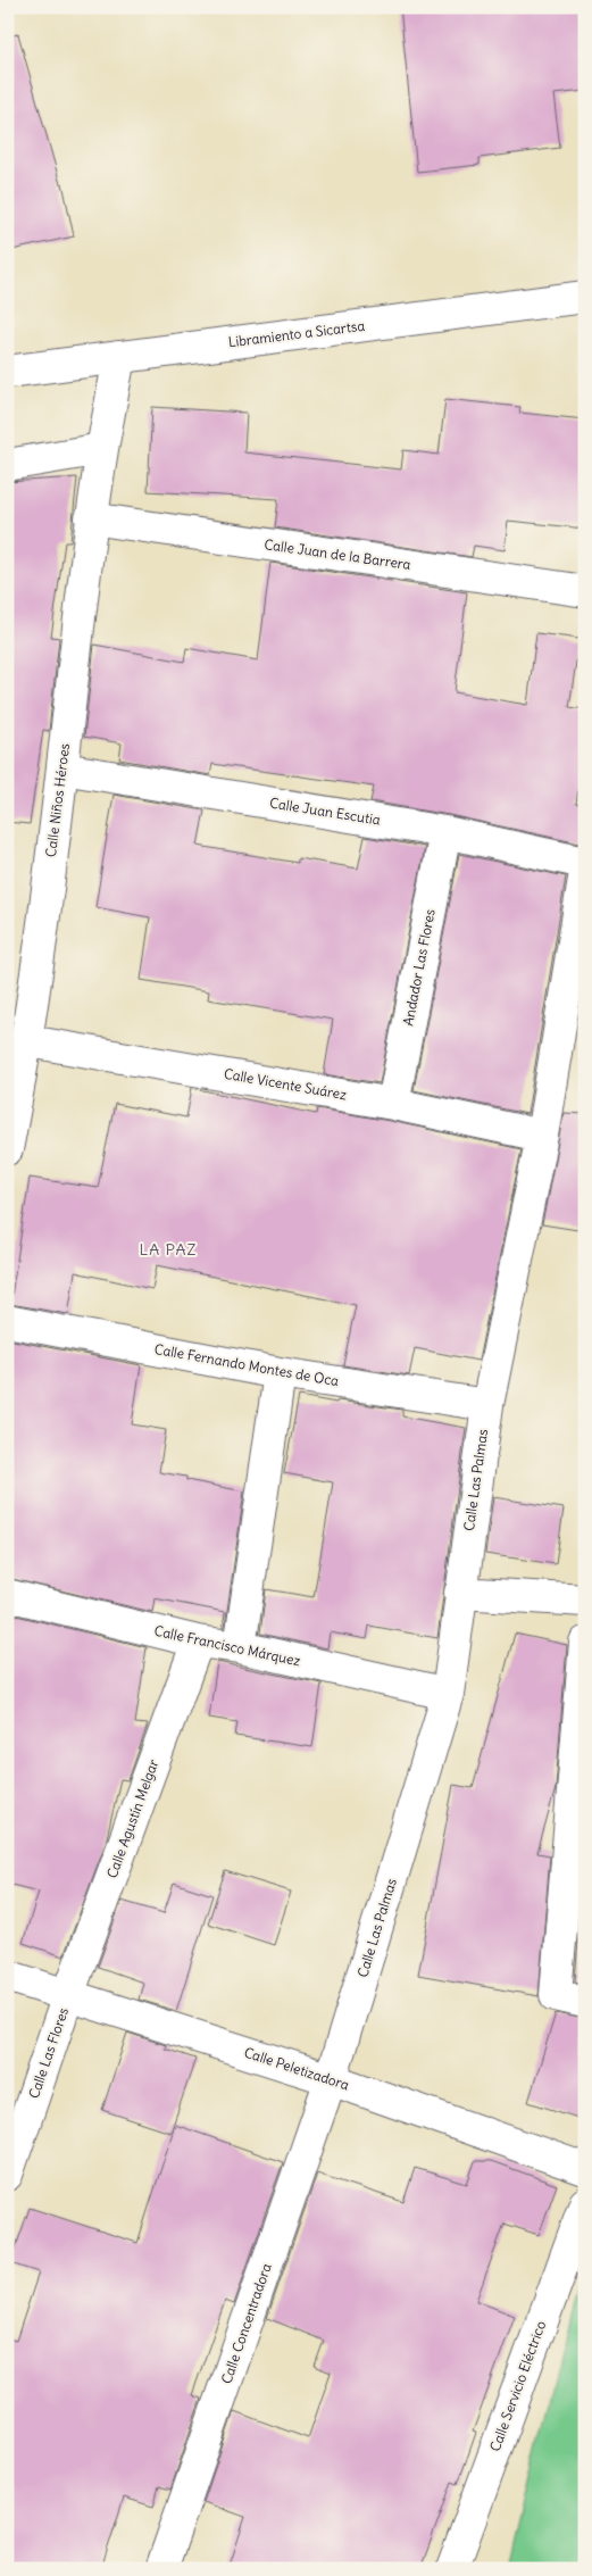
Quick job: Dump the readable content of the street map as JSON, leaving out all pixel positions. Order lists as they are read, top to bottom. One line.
{"streets":{"street":["Libramiento a Sicartsa","Calle Juan de la Barrera","Calle Niños Héroes","Calle Juan Escutia","Andador Las Flores","Calle Vicente Suárez","Calle Fernando Montes de Oca","Calle Las Palmas","Calle Francisco Márquez","Calle Agustín Melgar","Calle Las Flores","Calle Peletizadora","Calle Concentradora","Calle Servicio Eléctrico"]},"crossings":[["Calle Juan de la Barrera","Calle Niños Héroes"],["Calle Niños Héroes","Calle Juan Escutia"],["Calle Niños Héroes","Calle Vicente Suárez"],["Calle Juan Escutia","Andador Las Flores"],["Andador Las Flores","Calle Vicente Suárez"],["Calle Vicente Suárez","Calle Las Palmas"],["Calle Fernando Montes de Oca","Calle Las Palmas"],["Calle Las Palmas","Calle Francisco Márquez"],["Calle Las Palmas","Calle Peletizadora"],["Calle Las Palmas","Calle Concentradora"],["Calle Francisco Márquez","Calle Agustín Melgar"],["Calle Agustín Melgar","Calle Las Flores"],["Calle Agustín Melgar","Calle Peletizadora"],["Calle Las Flores","Calle Peletizadora"],["Calle Peletizadora","Calle Concentradora"]],"districts":["LA PAZ"]}
